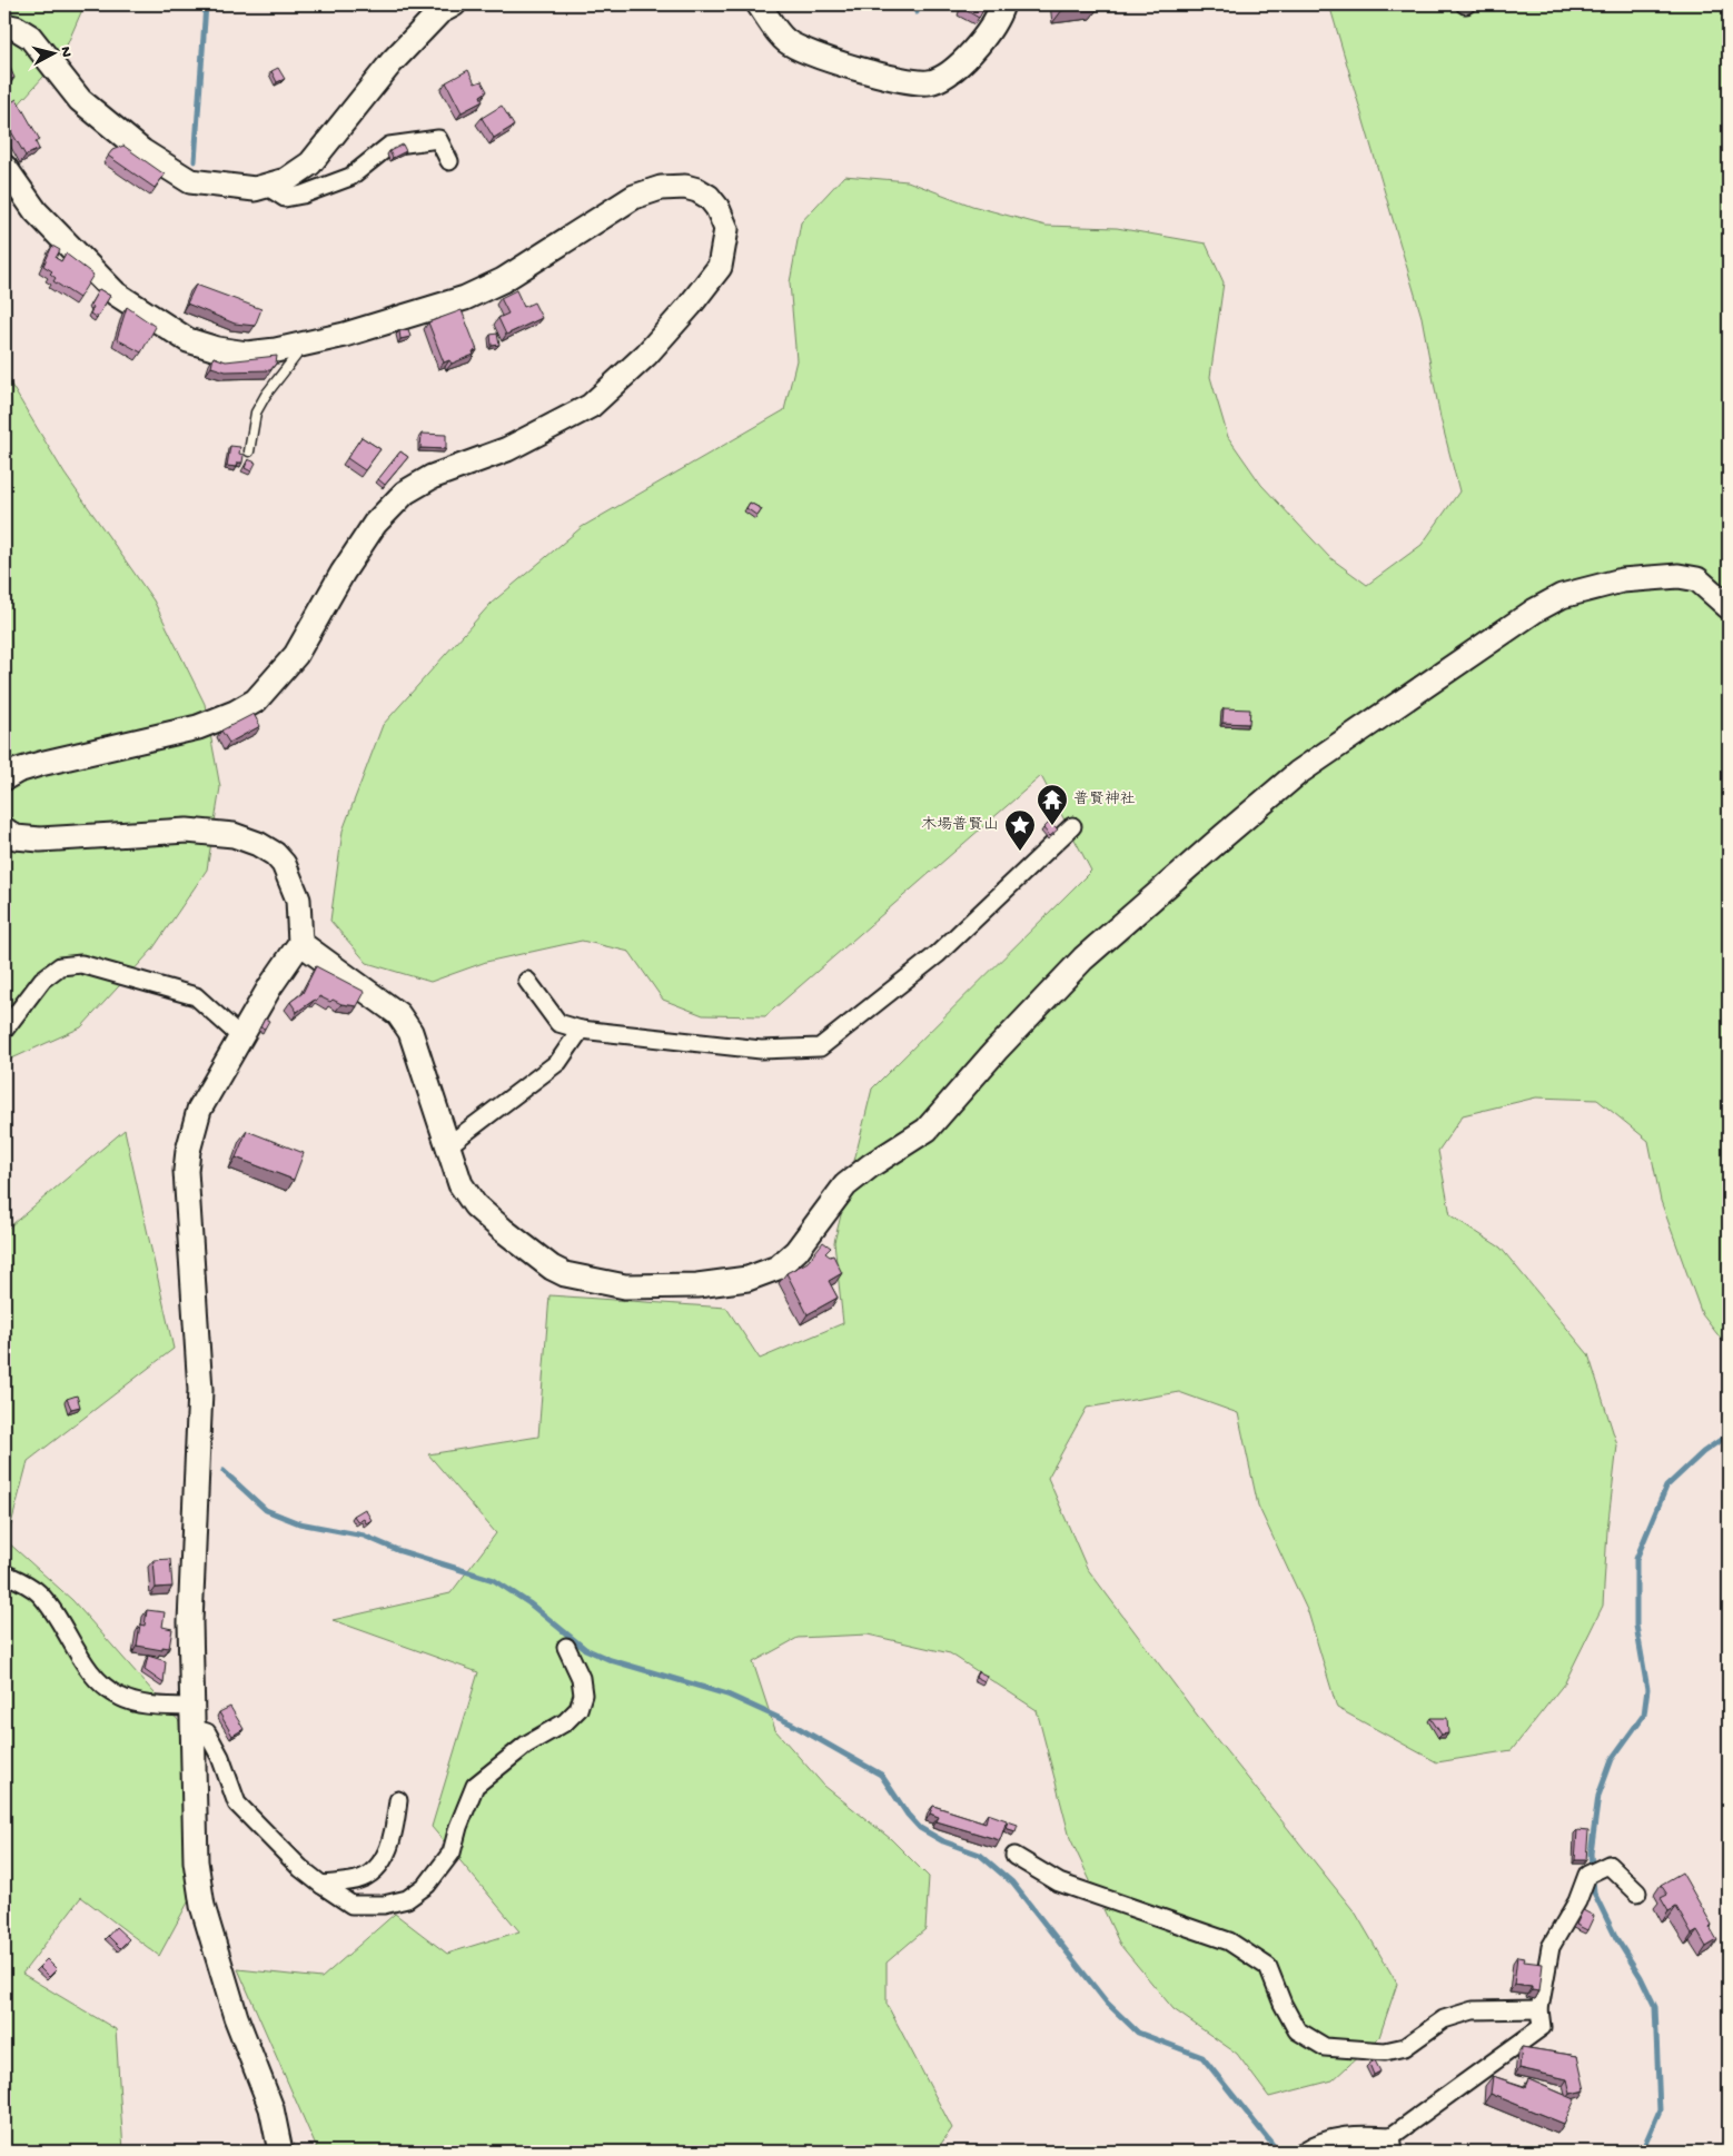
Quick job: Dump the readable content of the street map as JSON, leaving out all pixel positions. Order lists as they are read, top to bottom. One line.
{"places":{"temple":["普賢神社"],"place":["木場普賢山"]},"north":"right"}
